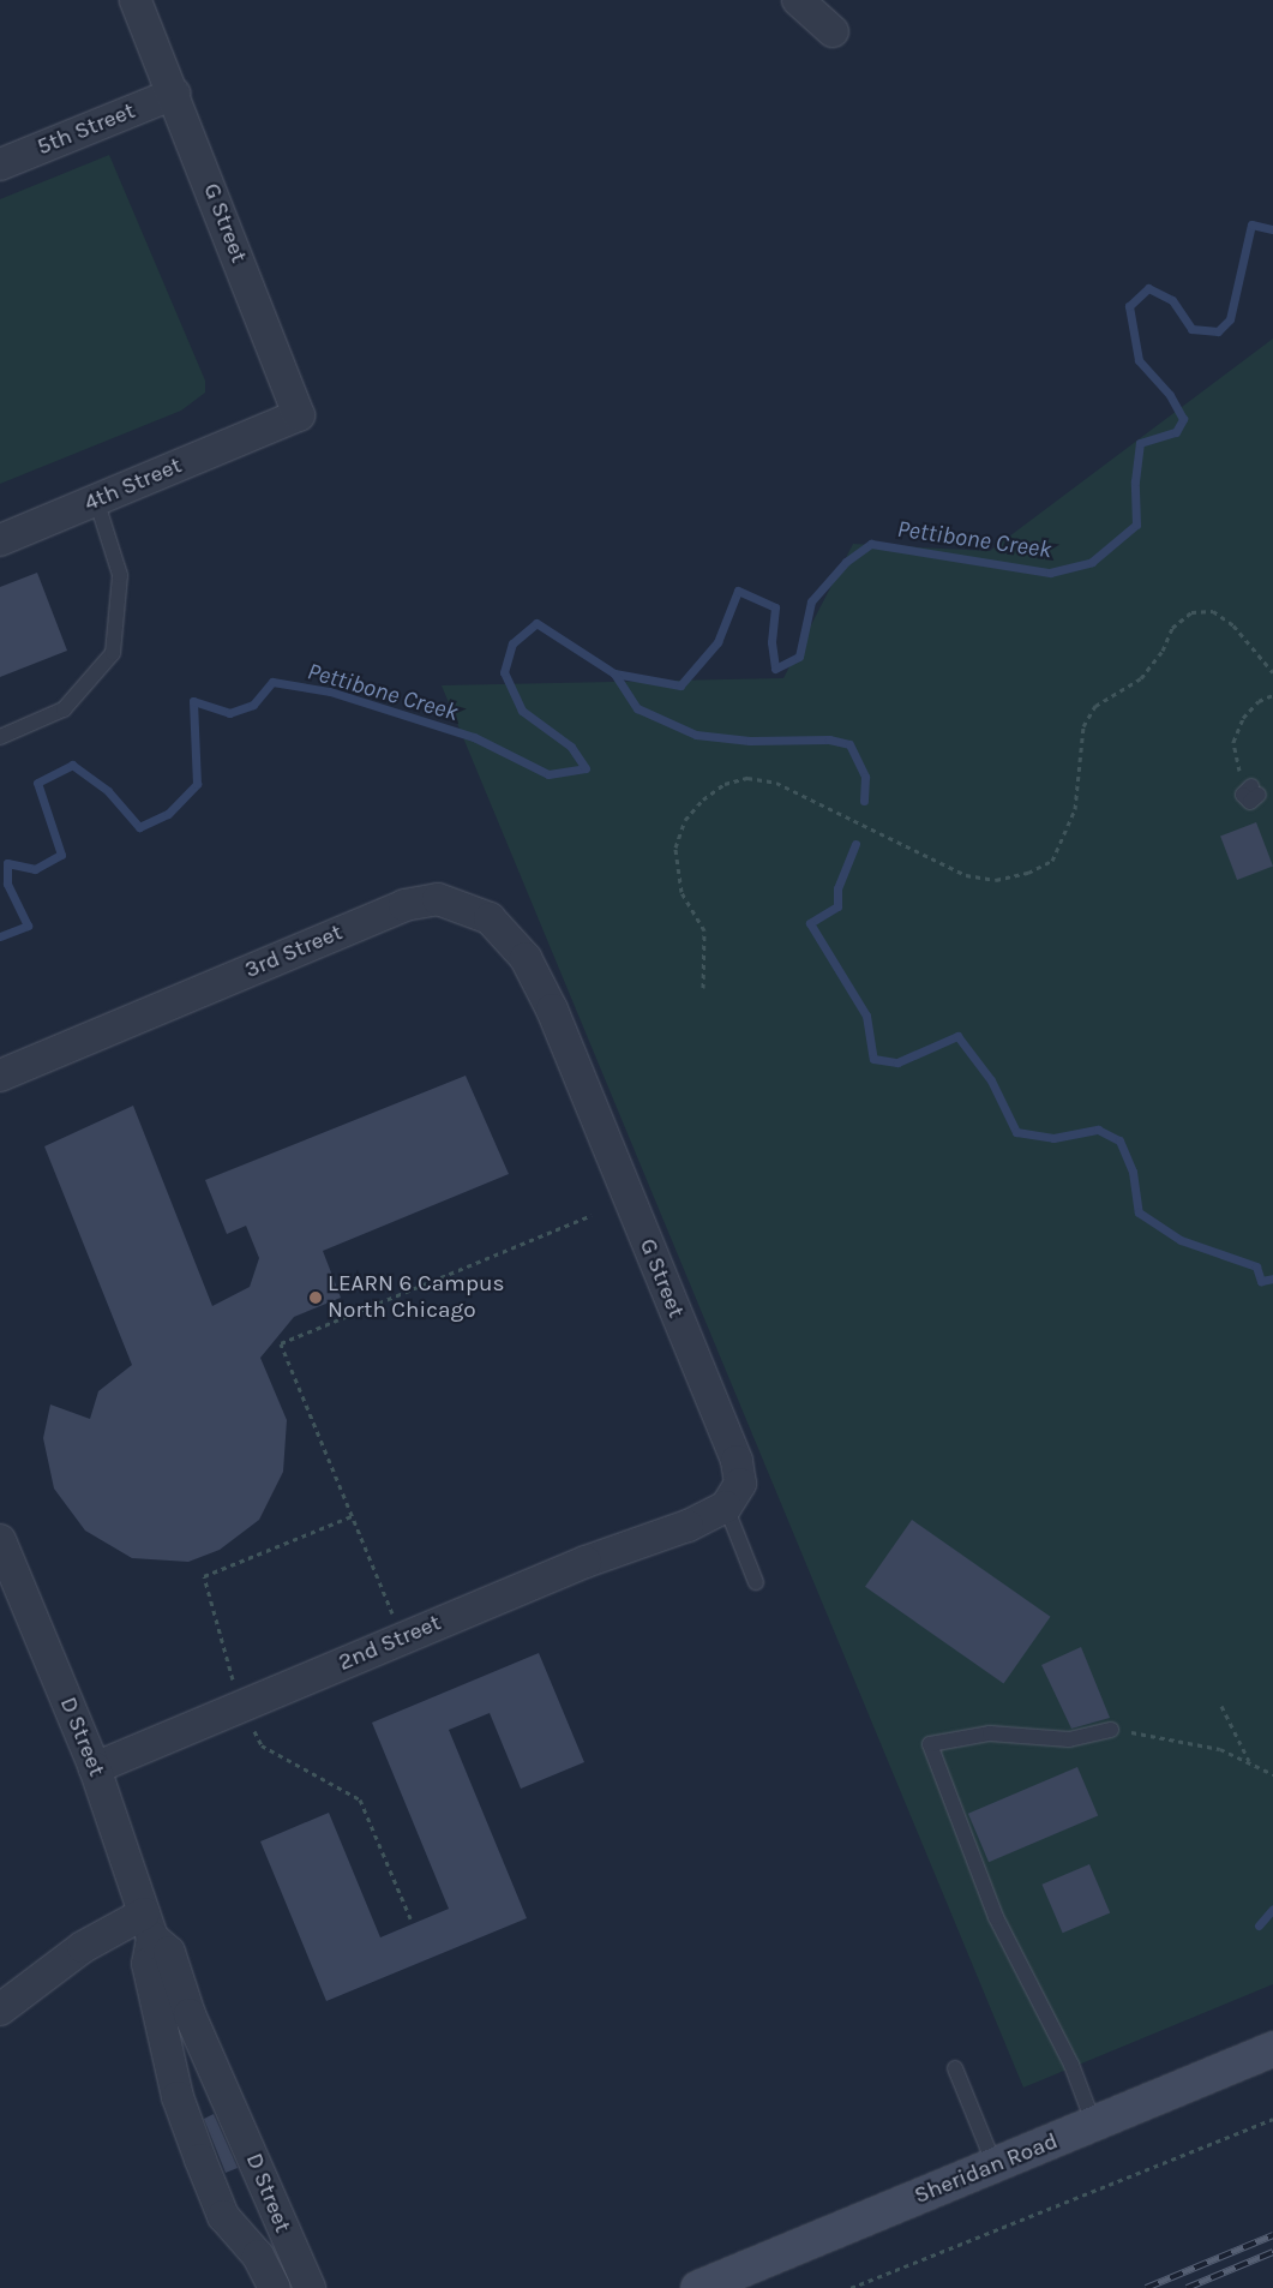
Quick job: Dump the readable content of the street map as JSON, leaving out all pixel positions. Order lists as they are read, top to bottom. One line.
{"streets":{"main road":["Sheridan Road"],"street":["5th Street","G Street","4th Street","3rd Street","2nd Street","D Street"]},"crossings":[["5th Street","G Street"],["G Street","4th Street"],["G Street","3rd Street"],["G Street","2nd Street"],["2nd Street","D Street"]],"water":["Pettibone Creek"],"places":["LEARN 6 Campus North Chicago"]}
